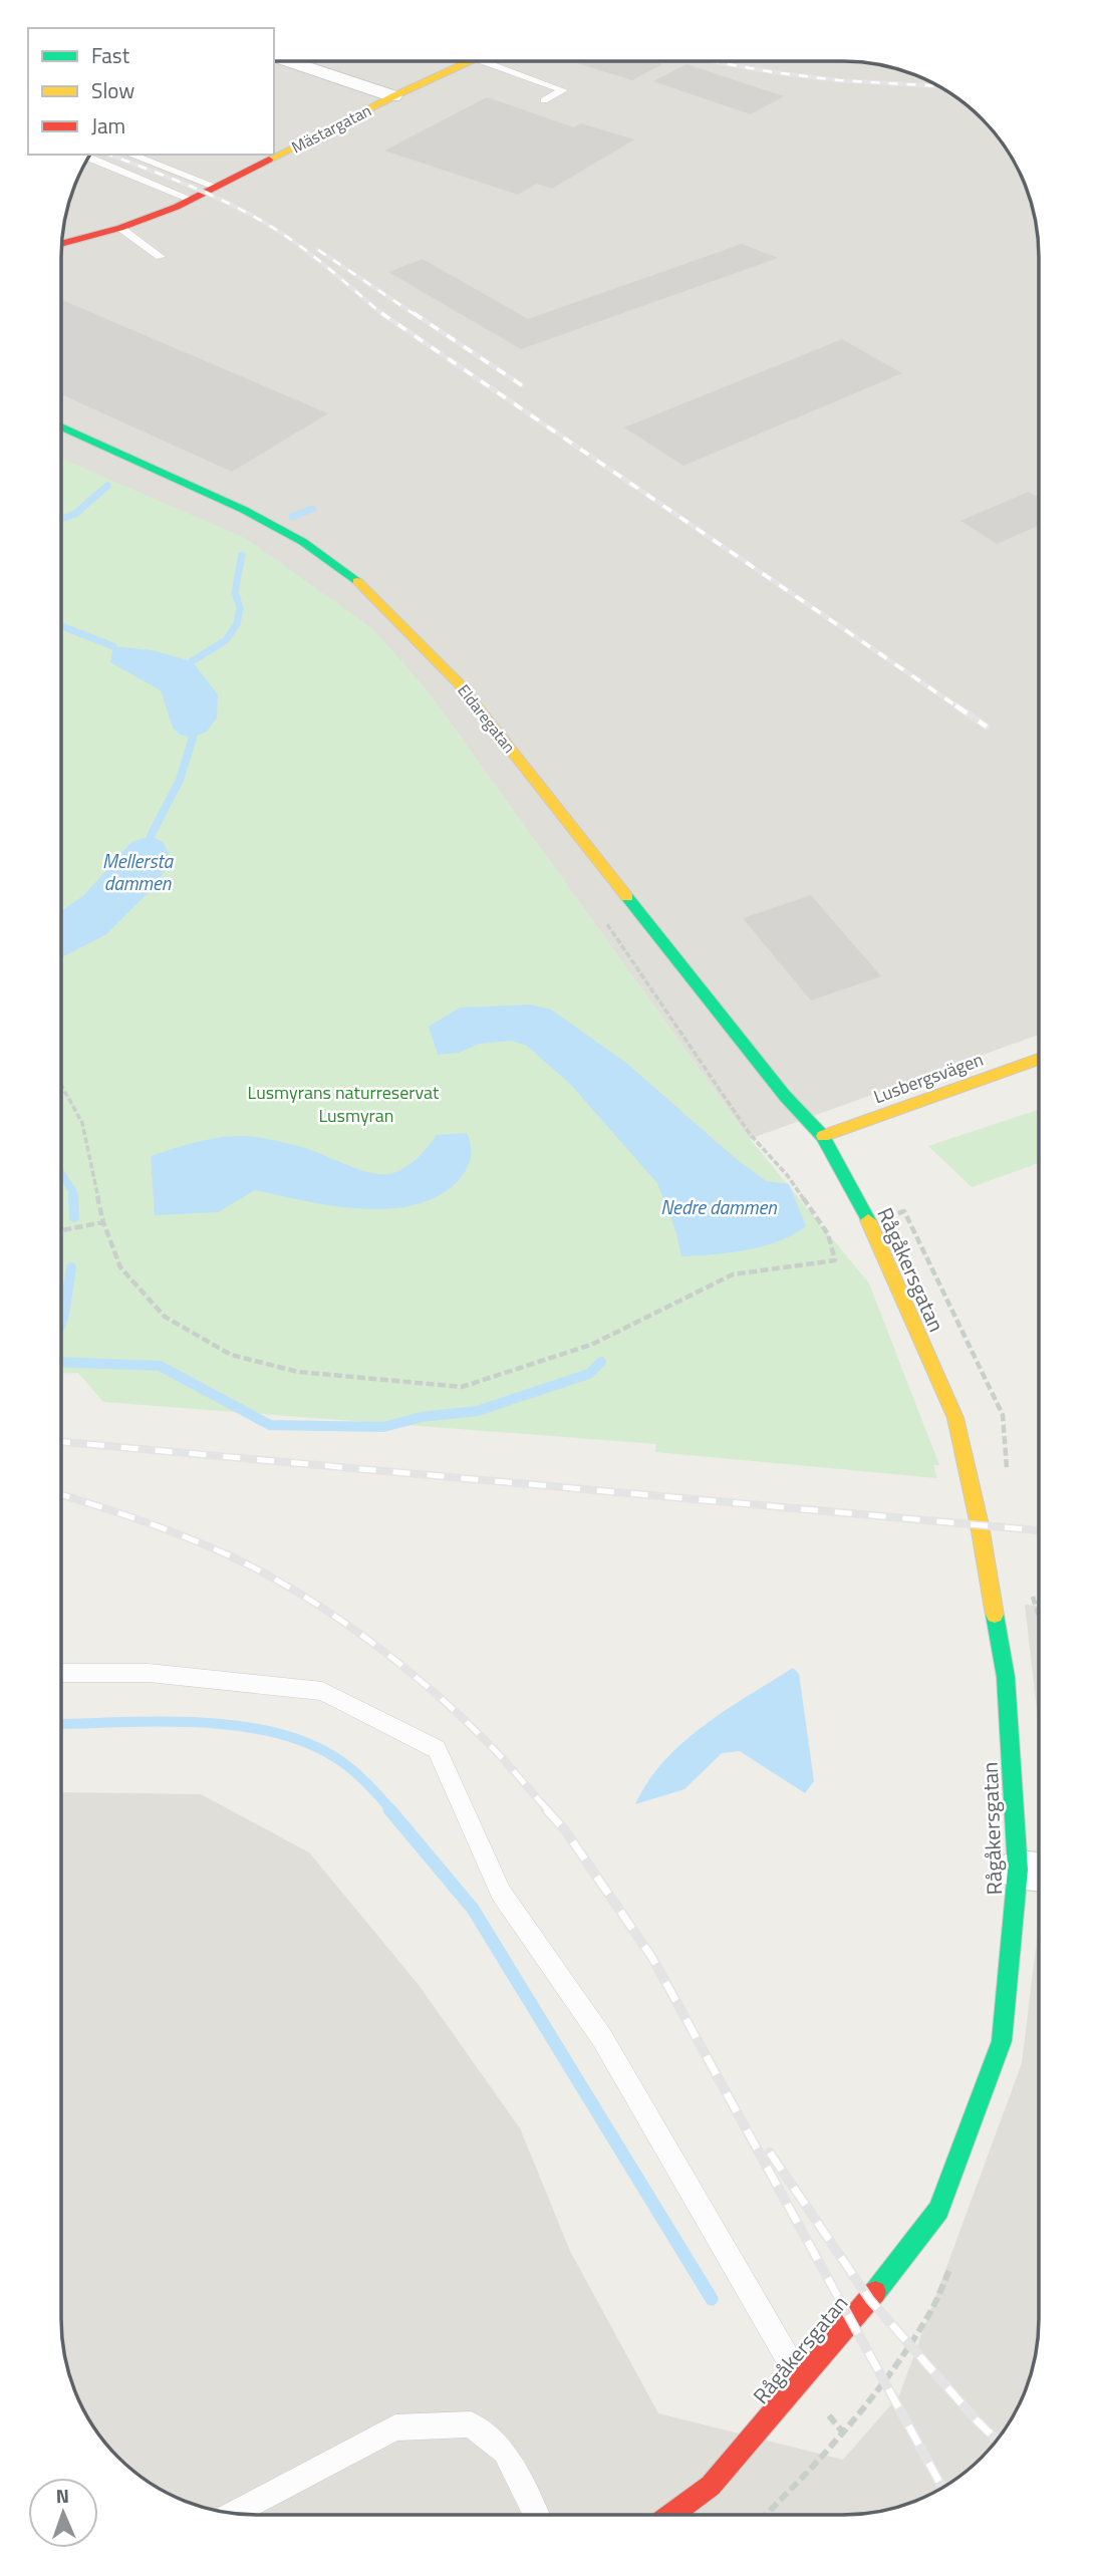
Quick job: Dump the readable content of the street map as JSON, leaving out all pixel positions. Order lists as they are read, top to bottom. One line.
{"streets":{"street":["Mästargatan","Eldaregatan","Lusbergsvägen","Rågåkersgatan"]},"crossings":[["Eldaregatan","Lusbergsvägen"],["Eldaregatan","Rågåkersgatan"],["Lusbergsvägen","Rågåkersgatan"]],"water":["Mellersta dammen","Nedre dammen"],"parks":["Lusmyrans naturreservat","Lusmyran"],"legend":["Fast","Slow","Jam"],"north":"top"}
